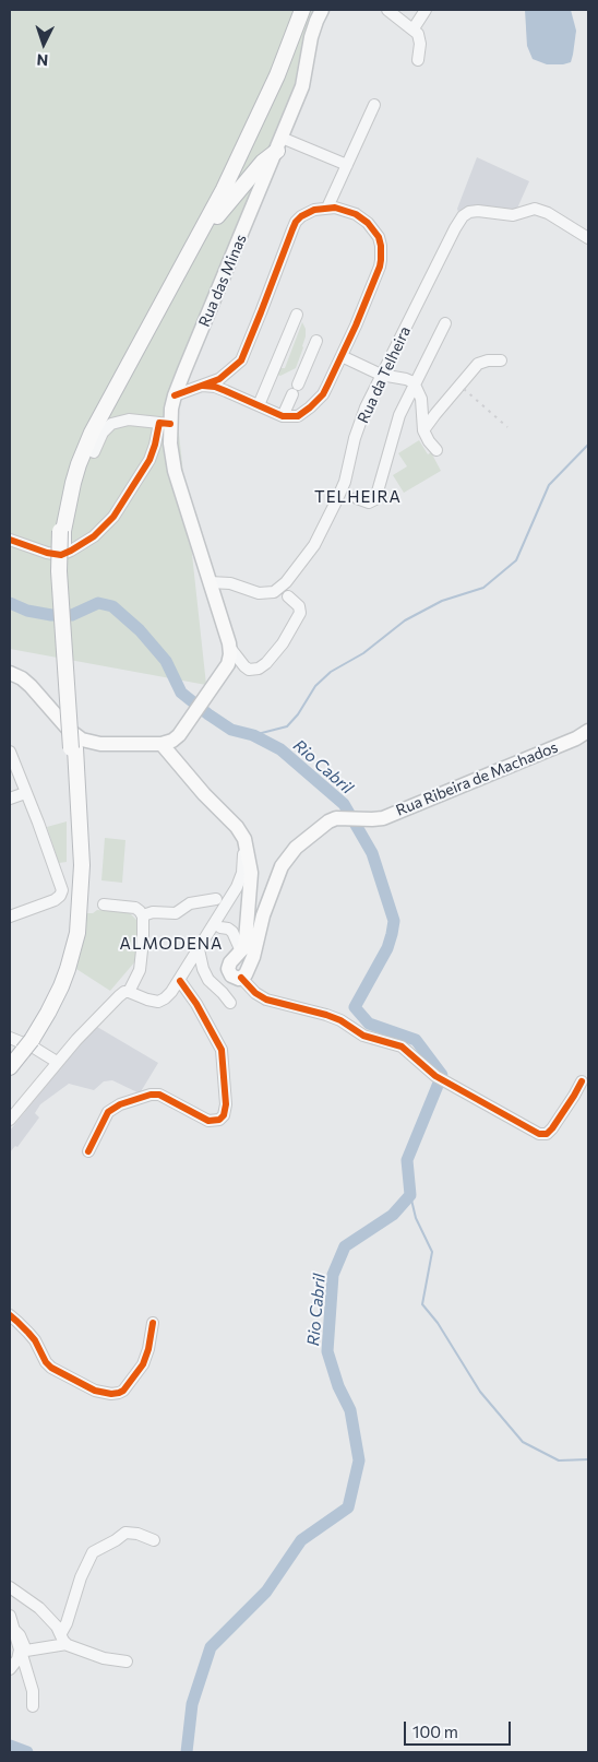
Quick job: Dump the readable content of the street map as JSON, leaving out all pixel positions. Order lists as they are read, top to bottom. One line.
{"streets":{"main road":["Rua das Minas","Rua Ribeira de Machados"],"street":["Rua da Telheira"]},"crossings":[["Rua das Minas","Rua da Telheira"]],"districts":["TELHEIRA","ALMODENA"],"water":["Rio Cabril"],"scale_bar":"100 m","north":"bottom"}
